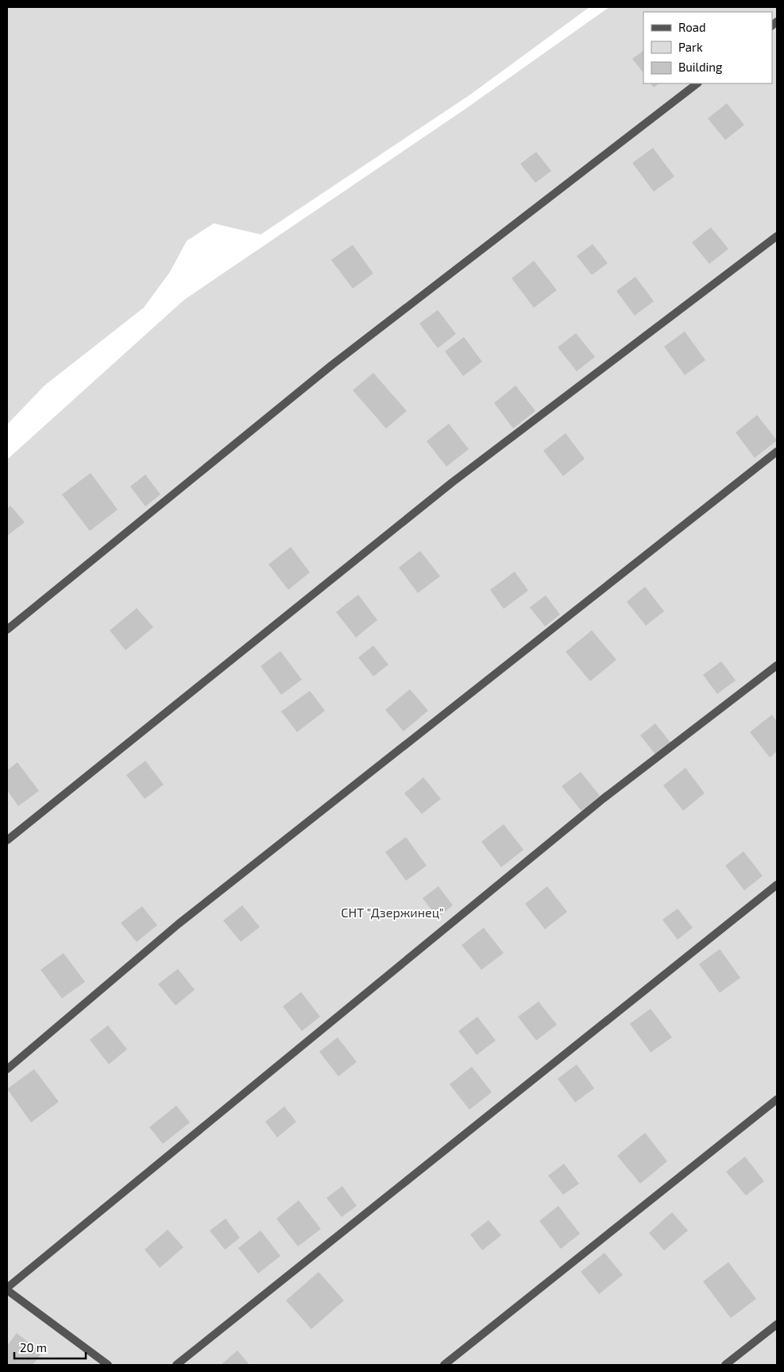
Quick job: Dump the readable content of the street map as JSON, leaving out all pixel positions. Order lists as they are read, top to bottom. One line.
{"parks":["СНТ \"Дзержинец\""],"legend":["Road","Park","Building"],"scale_bar":"20 m"}
